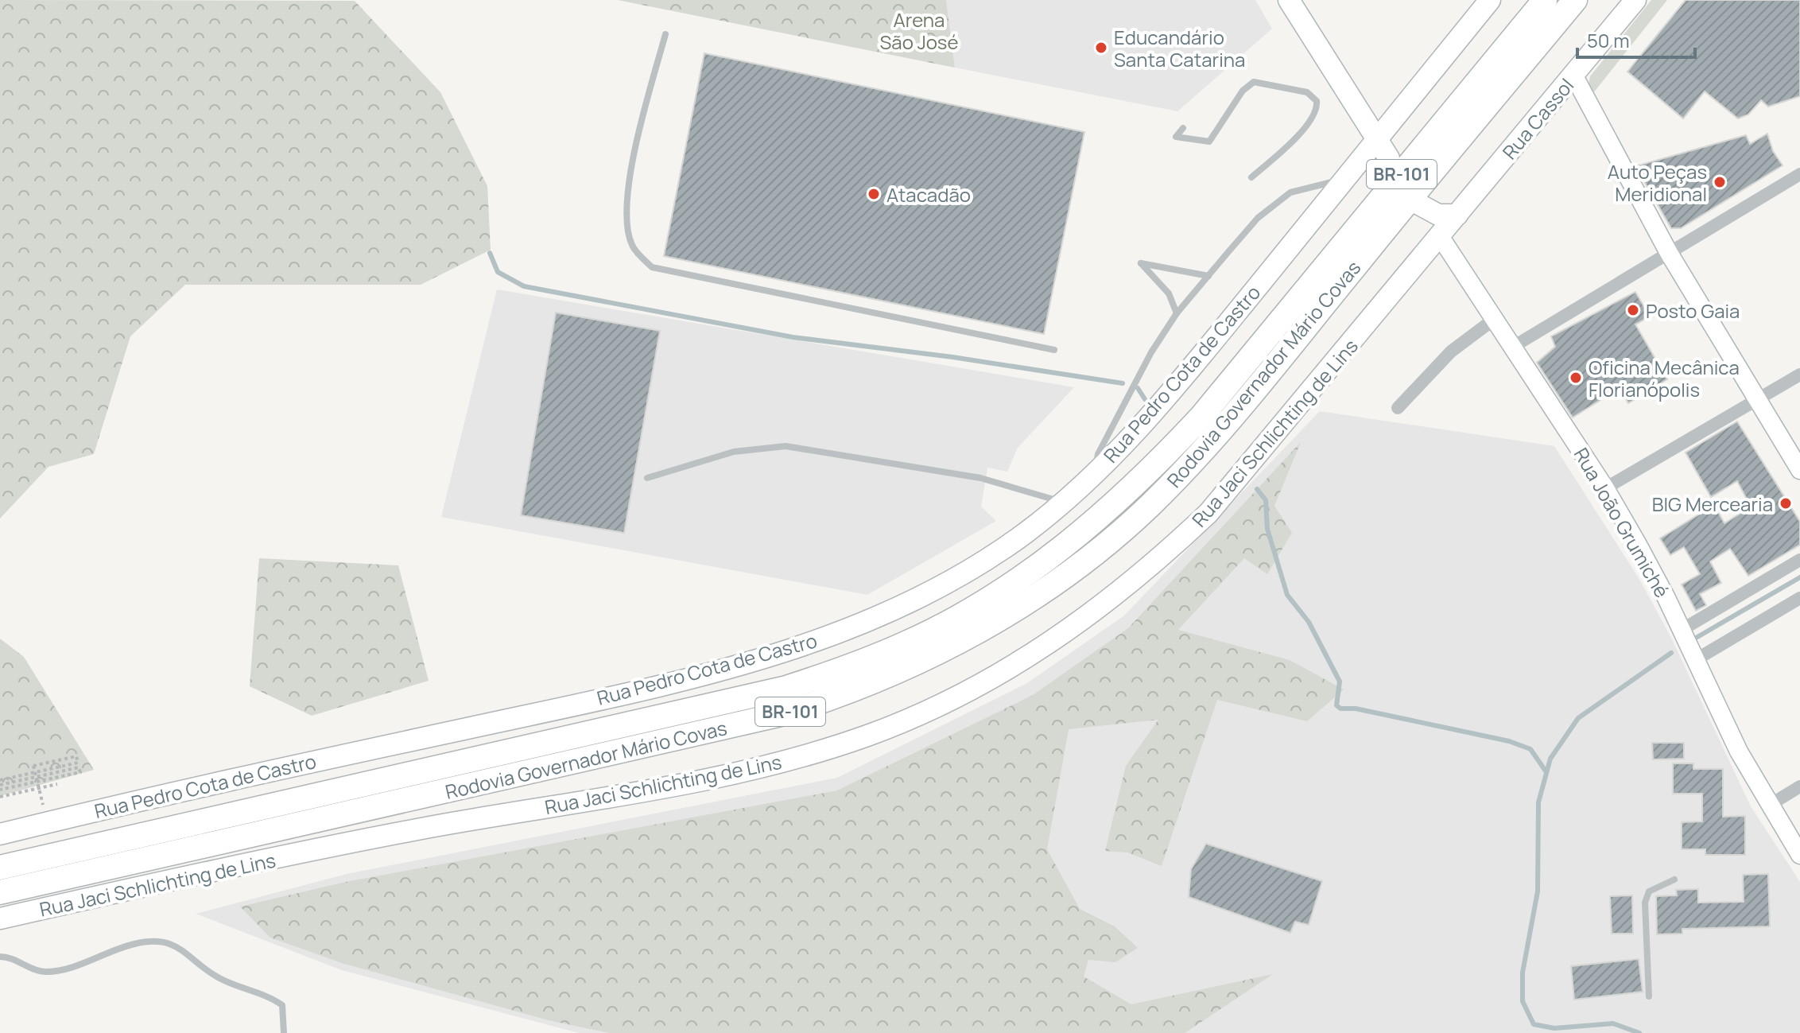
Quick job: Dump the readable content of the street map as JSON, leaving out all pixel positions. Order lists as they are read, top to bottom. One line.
{"streets":{"highway":["BR-101","Rodovia Governador Mário Covas"],"main road":["Rua Cassol","Rua Pedro Cota de Castro","Rua Jaci Schlichting de Lins","Rua João Grumiché"]},"crossings":[["Rua Cassol","Rua Jaci Schlichting de Lins"],["Rua Cassol","Rua João Grumiché"],["Rua Jaci Schlichting de Lins","Rua João Grumiché"]],"parks":["Arena São José"],"places":["Educandário Santa Catarina","Auto Peças Meridional","Atacadão","Posto Gaia","Oficina Mecânica Florianópolis","BIG Mercearia"],"scale_bar":"50 m"}
